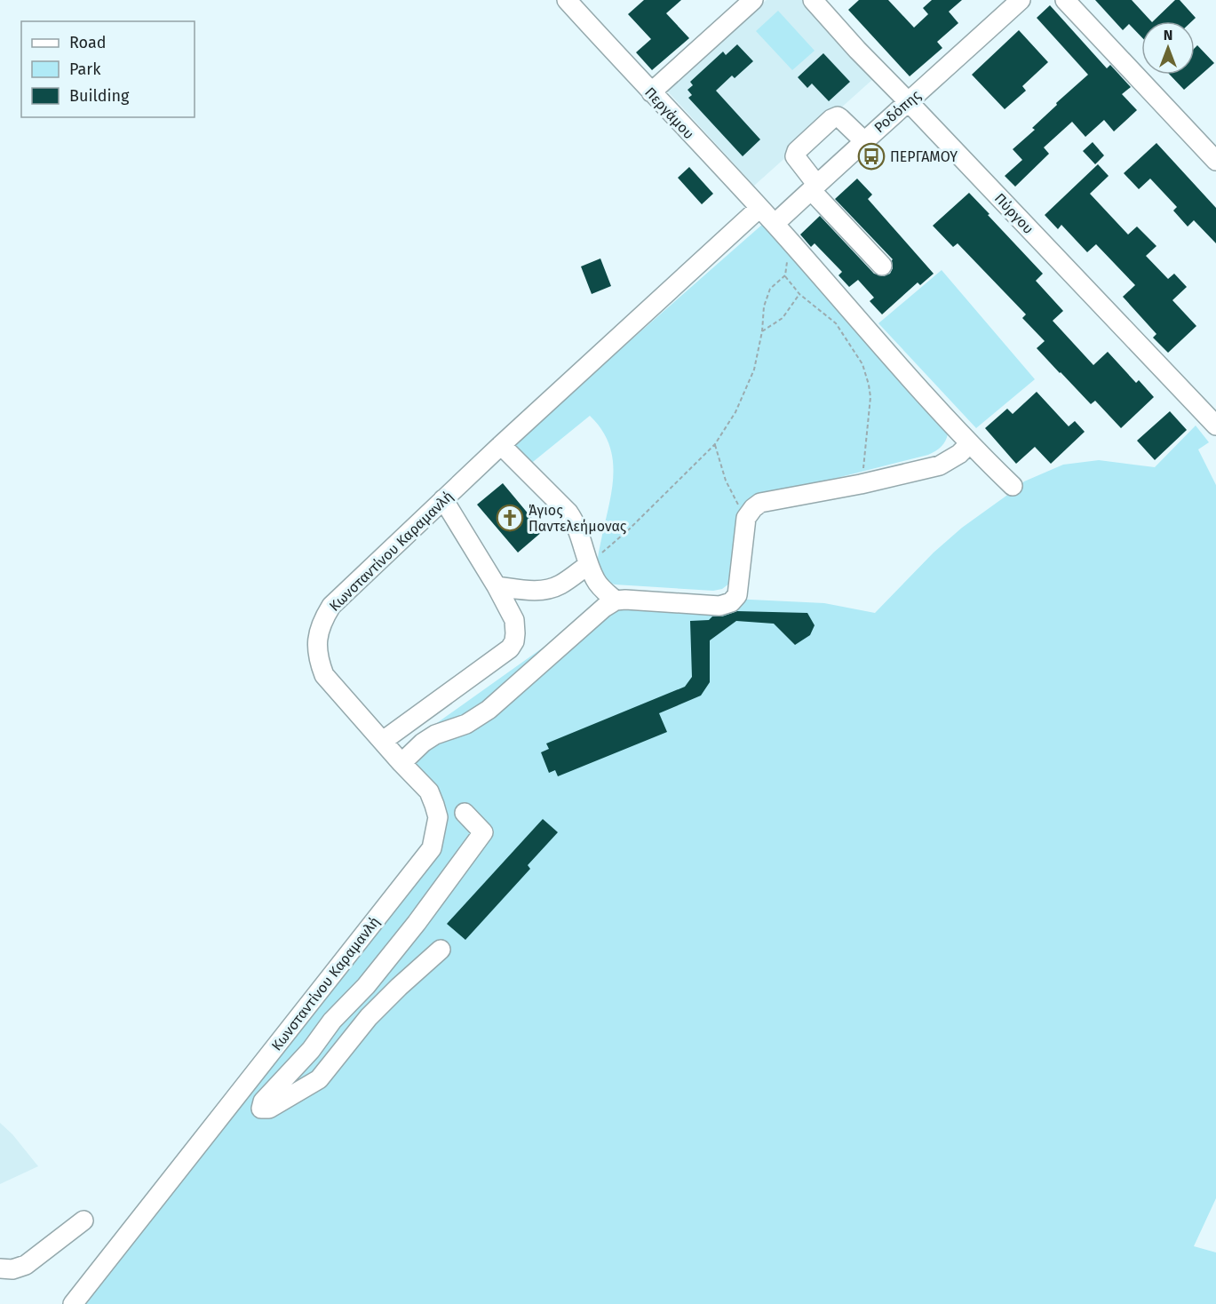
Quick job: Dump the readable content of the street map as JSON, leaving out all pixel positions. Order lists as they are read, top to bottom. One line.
{"streets":{"street":["Ροδόπης","Περγάμου","Πύργου","Κωνσταντίνου Καραμανλή"]},"crossings":[["Ροδόπης","Περγάμου"],["Ροδόπης","Πύργου"],["Περγάμου","Κωνσταντίνου Καραμανλή"]],"places":{"bus stop":["ΠΕΡΓΑΜΟΥ"],"church":["Άγιος Παντελεήμονας"]},"legend":["Road","Park","Building"],"north":"top"}
